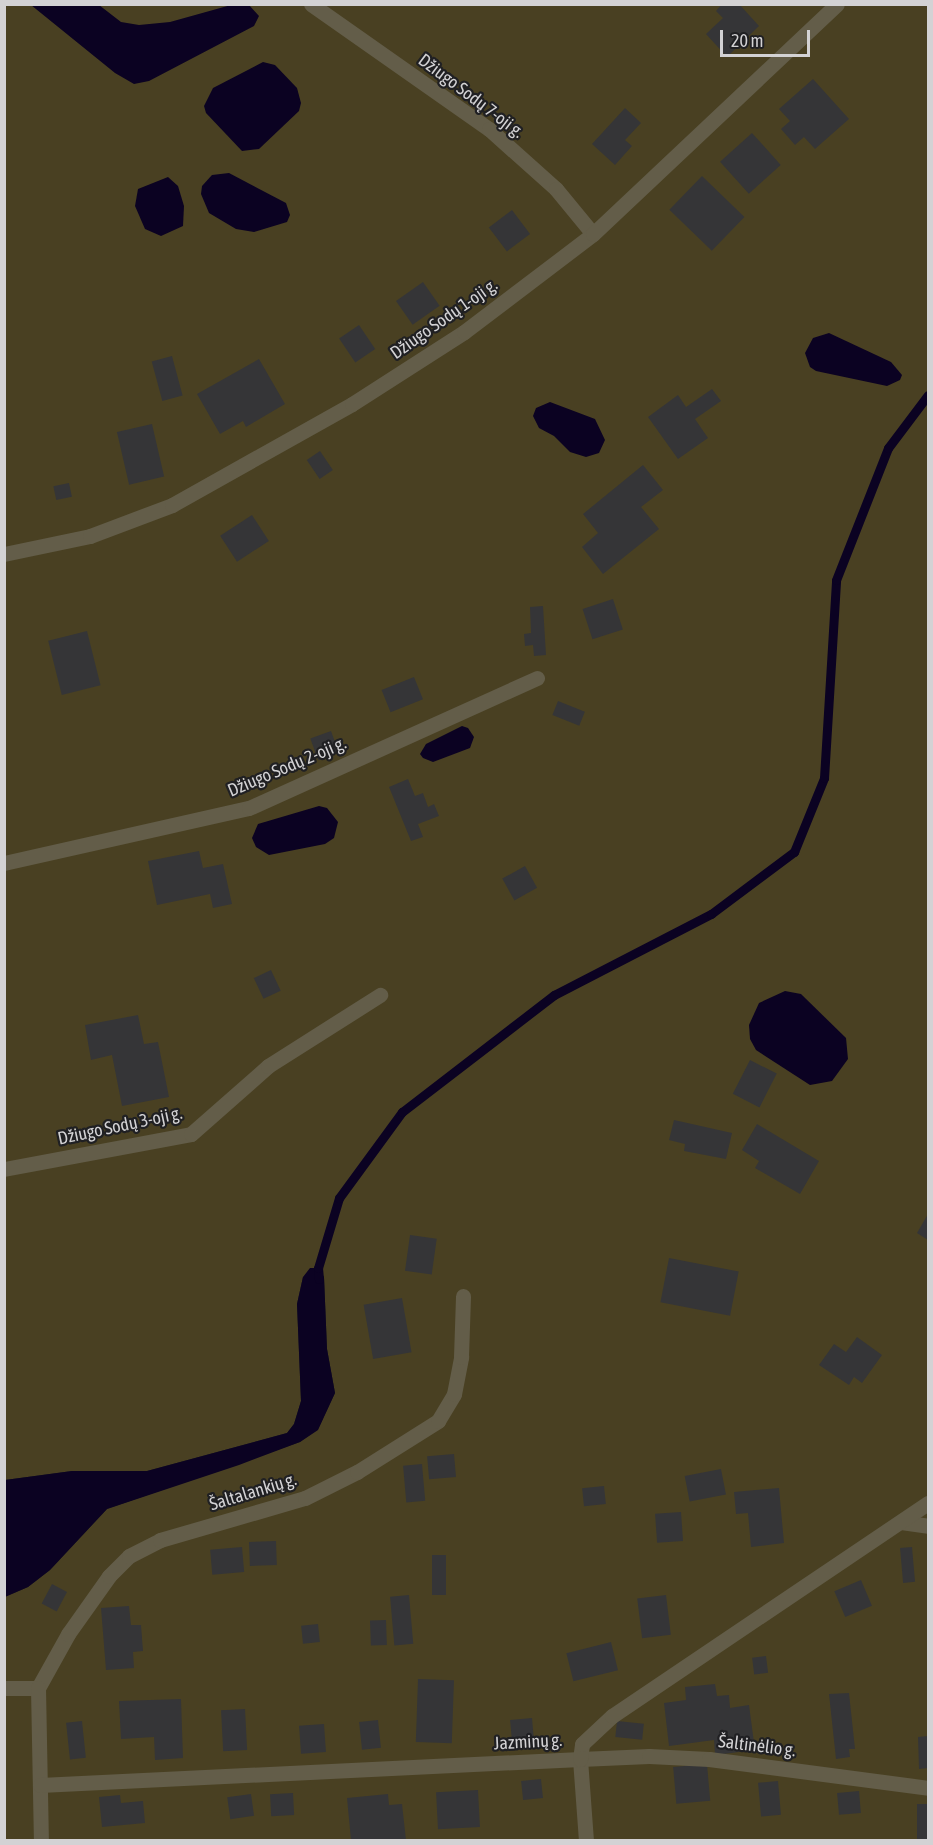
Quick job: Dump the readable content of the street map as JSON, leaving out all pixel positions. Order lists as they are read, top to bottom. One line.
{"streets":{"street":["Džiugo Sodų 7-oji g.","Džiugo Sodų 1-oji g.","Džiugo Sodų 2-oji g.","Džiugo Sodų 3-oji g.","Šaltalankių g.","Jazminų g.","Šaltinėlio g."]},"crossings":[["Džiugo Sodų 7-oji g.","Džiugo Sodų 1-oji g."],["Jazminų g.","Šaltinėlio g."]],"scale_bar":"20 m"}
